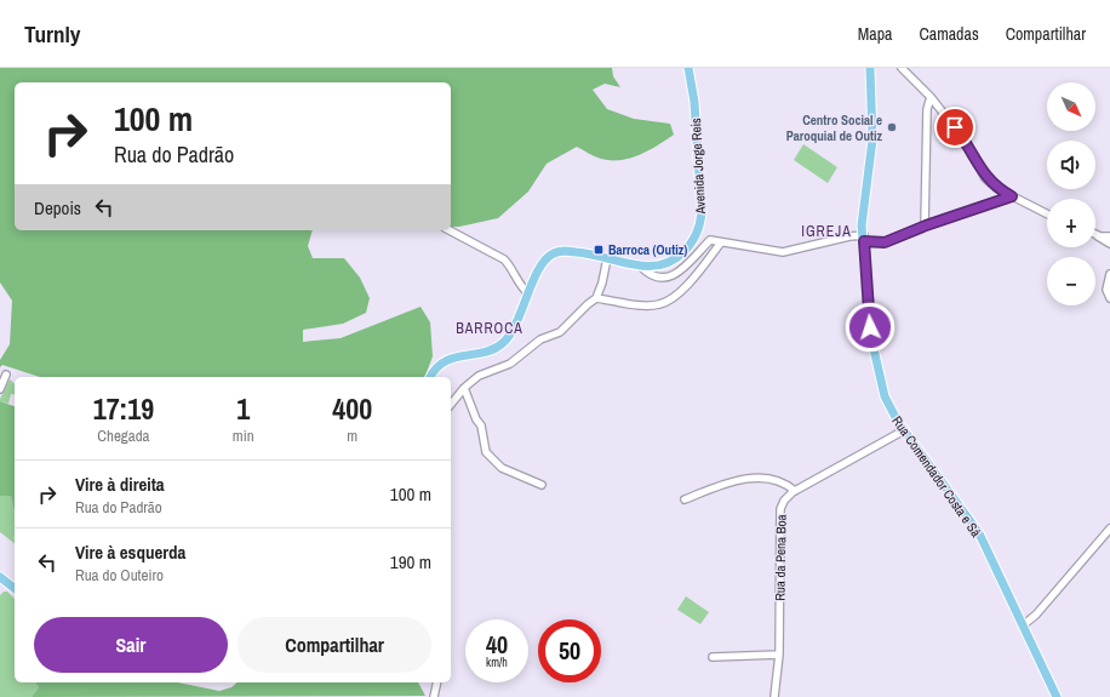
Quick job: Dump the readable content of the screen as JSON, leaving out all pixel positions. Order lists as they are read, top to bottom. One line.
{"streets":{"main road":["Avenida Jorge Reis","Rua Comendador Costa e Sá"],"street":["Rua da Pena Boa"]},"crossings":[["Rua Comendador Costa e Sá","Rua da Pena Boa"]],"districts":["IGREJA","BARROCA"],"places":{"other":["Centro Social e Paroquial de Outiz"],"transit":["Barroca (Outiz)"]},"north":"bottom right","page":{"header":"Turnly","nav":["Mapa","Camadas","Compartilhar"],"map_buttons":["+","−"],"turn":["100 m","Rua do Padrão"],"then":"Depois","eta":["17:19","Chegada","1","min","400","m"],"list":[{"name":"Vire à direita","note":"Rua do Padrão","value":"100 m"},{"name":"Vire à esquerda","note":"Rua do Outeiro","value":"190 m"}],"buttons":["Sair","Compartilhar"],"speed":"40 km/h","limit":"50"}}
